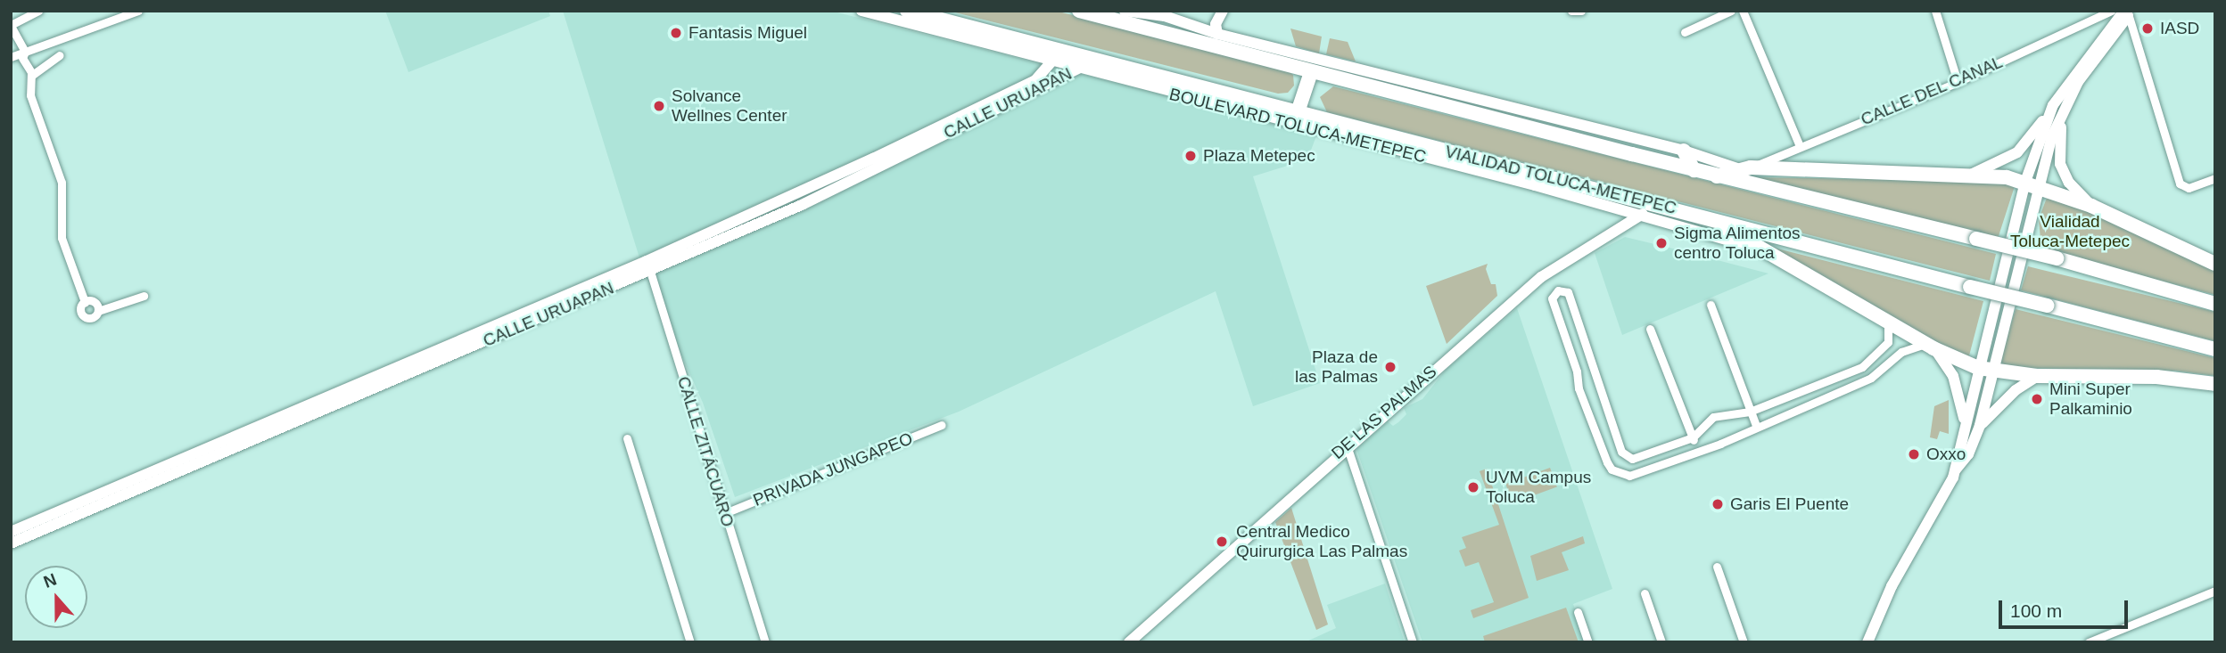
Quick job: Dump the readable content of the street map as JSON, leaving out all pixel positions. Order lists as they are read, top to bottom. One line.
{"streets":{"highway":["VIALIDAD TOLUCA-METEPEC"],"main road":["CALLE URUAPAN","BOULEVARD TOLUCA-METEPEC","DE LAS PALMAS"],"street":["CALLE DEL CANAL","CALLE ZITÁCUARO","PRIVADA JUNGAPEO"]},"crossings":[["CALLE URUAPAN","BOULEVARD TOLUCA-METEPEC"],["CALLE URUAPAN","CALLE ZITÁCUARO"],["BOULEVARD TOLUCA-METEPEC","VIALIDAD TOLUCA-METEPEC"],["BOULEVARD TOLUCA-METEPEC","DE LAS PALMAS"],["VIALIDAD TOLUCA-METEPEC","DE LAS PALMAS"],["CALLE ZITÁCUARO","PRIVADA JUNGAPEO"]],"parks":["Vialidad Toluca-Metepec"],"places":["IASD","Fantasis Miguel","Solvance Wellnes Center","Plaza Metepec","Sigma Alimentos centro Toluca","Plaza de las Palmas","Mini Super Palkaminio","Oxxo","UVM Campus Toluca","Garis El Puente","Central Medico Quirurgica Las Palmas"],"scale_bar":"100 m","north":"top"}
